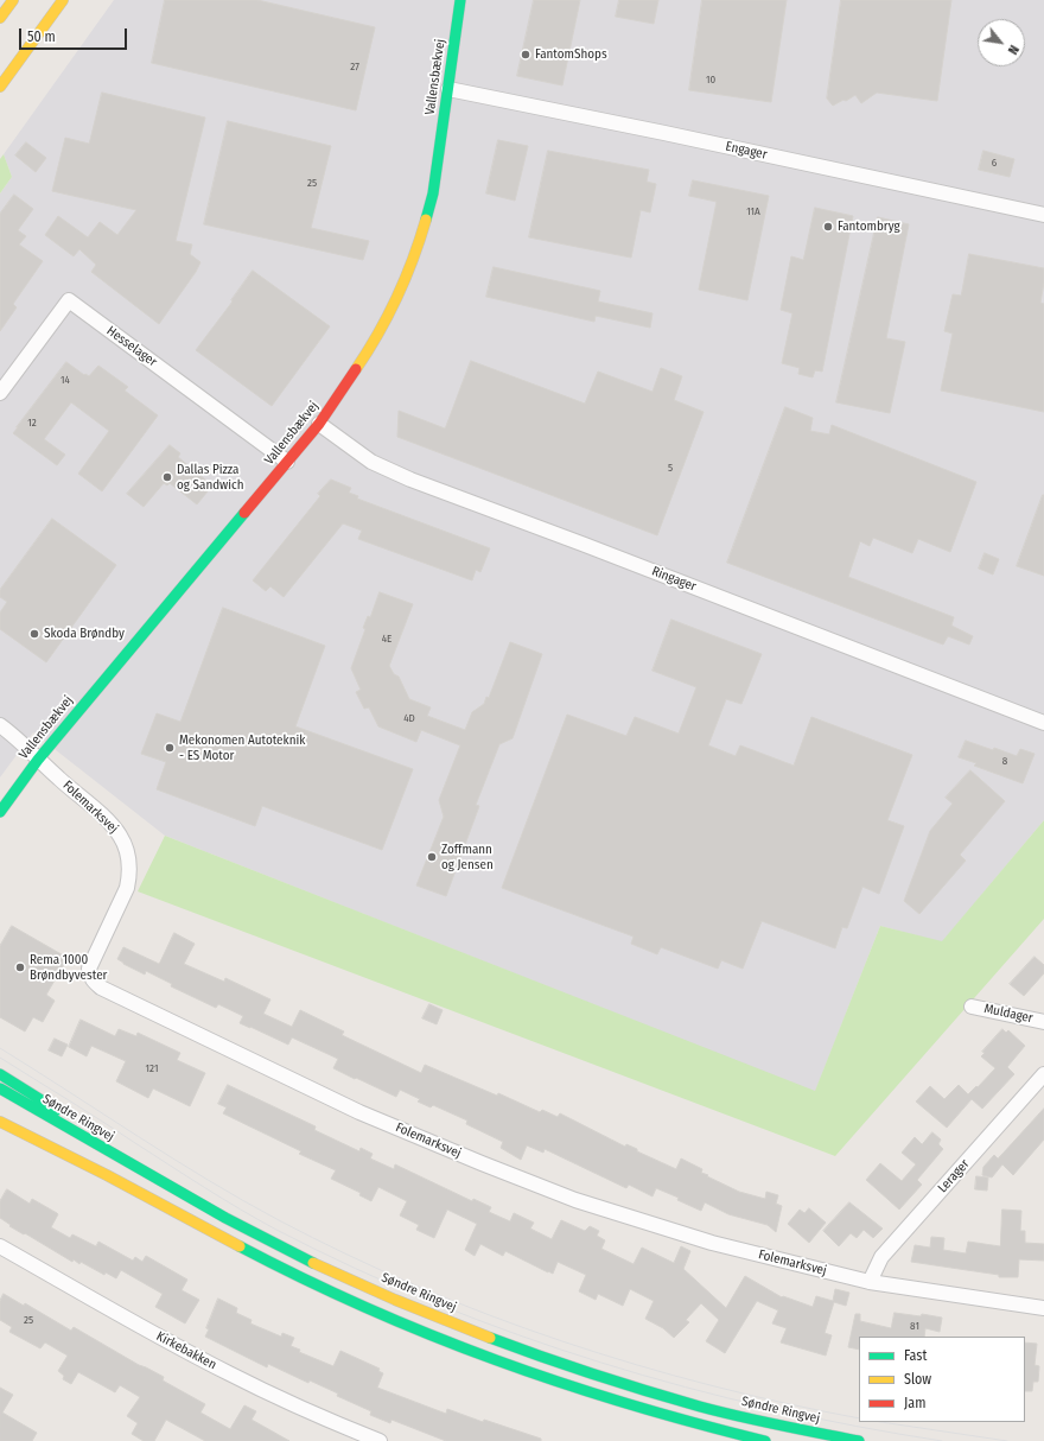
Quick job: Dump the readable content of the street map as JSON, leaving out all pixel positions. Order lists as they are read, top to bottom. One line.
{"streets":{"main road":["Vallensbækvej","Søndre Ringvej"],"street":["Engager","Hesselager","Ringager","Folemarksvej","Muldager","Lerager","Kirkebakken"]},"crossings":[["Vallensbækvej","Engager"],["Vallensbækvej","Hesselager"],["Vallensbækvej","Ringager"],["Vallensbækvej","Folemarksvej"],["Folemarksvej","Lerager"]],"places":["FantomShops","Fantombryg","Dallas Pizza og Sandwich","Skoda Brøndby","Mekonomen Autoteknik - ES Motor","Zoffmann og Jensen","Rema 1000 Brøndbyvester"],"house_numbers":["27","10","6","25","11A","14","12","5","4E","4D","8","121","25","81"],"legend":["Fast","Slow","Jam"],"scale_bar":"50 m","north":"bottom right"}
